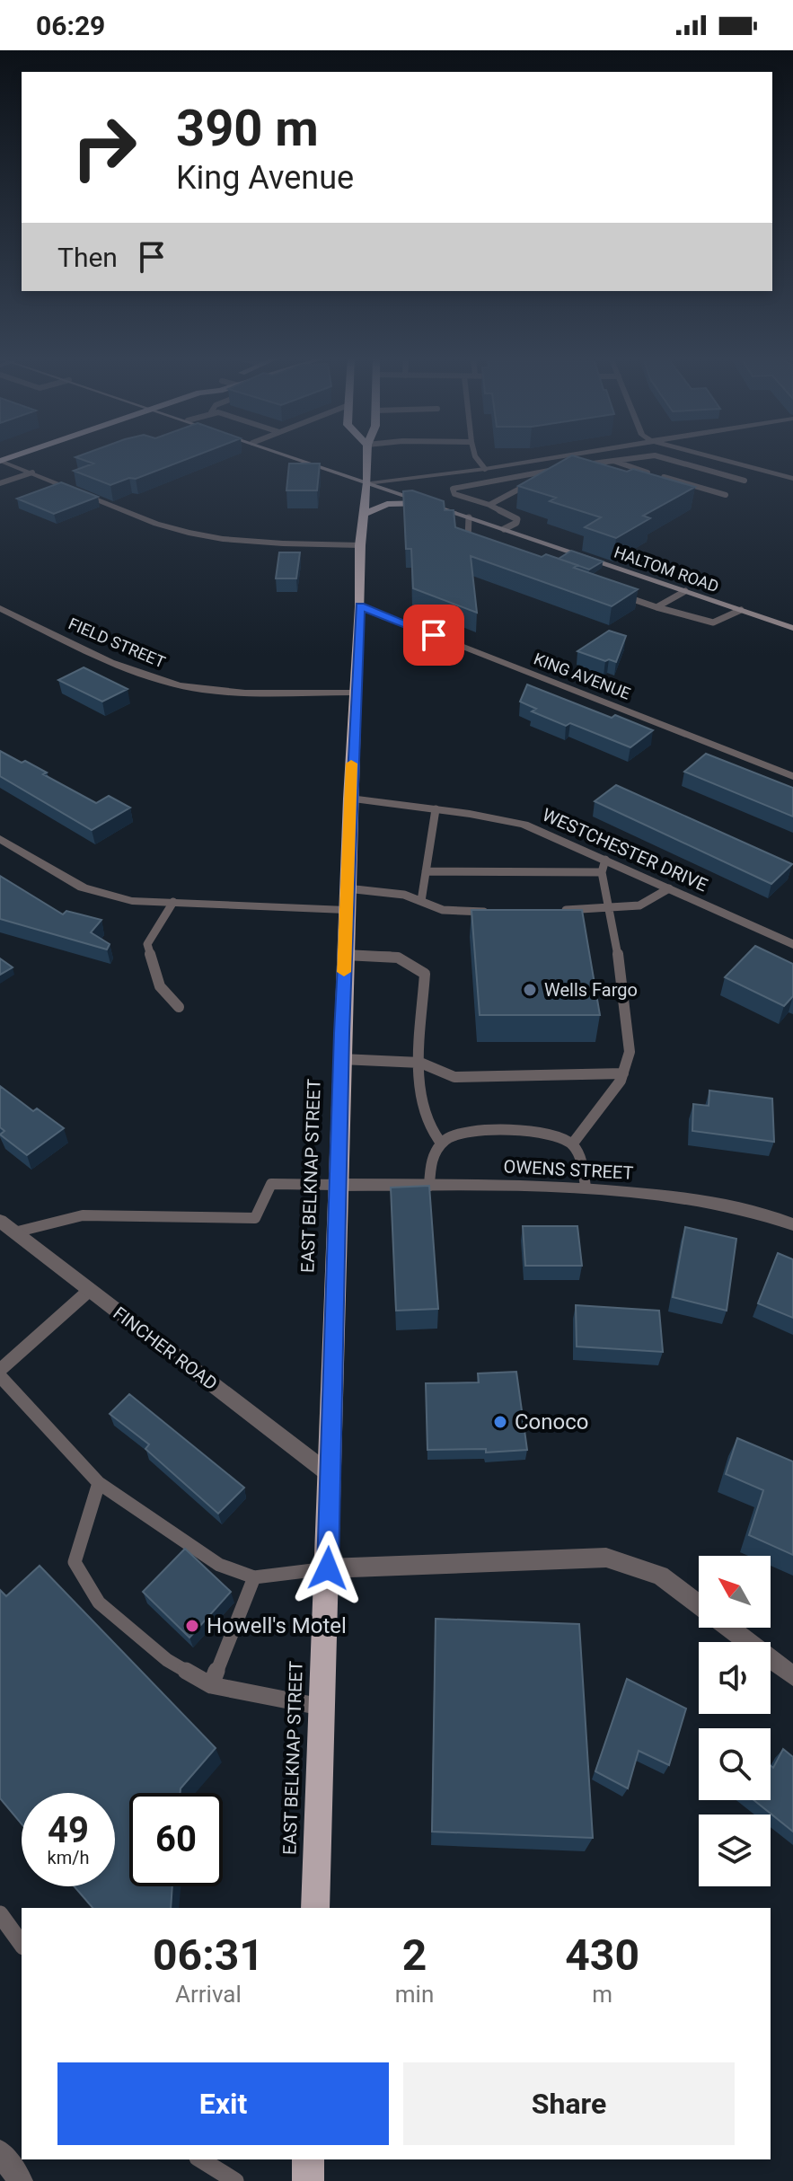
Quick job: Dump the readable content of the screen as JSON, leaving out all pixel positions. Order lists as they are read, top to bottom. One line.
{"streets":{"main road":["HALTOM ROAD","EAST BELKNAP STREET"],"street":["FIELD STREET","KING AVENUE","WESTCHESTER DRIVE","OWENS STREET","FINCHER ROAD"]},"crossings":[["HALTOM ROAD","EAST BELKNAP STREET"],["FIELD STREET","EAST BELKNAP STREET"],["KING AVENUE","EAST BELKNAP STREET"],["WESTCHESTER DRIVE","EAST BELKNAP STREET"],["OWENS STREET","EAST BELKNAP STREET"],["EAST BELKNAP STREET","FINCHER ROAD"]],"places":["Wells Fargo","Conoco","Howell's Motel"],"north":"top left","page":{"status":"06:29","turn":["390 m","King Avenue"],"then":"Then","speed":"49 km/h","limit":"60","eta":["06:31","Arrival","2","min","430","m"],"buttons":["Exit","Share"]}}
